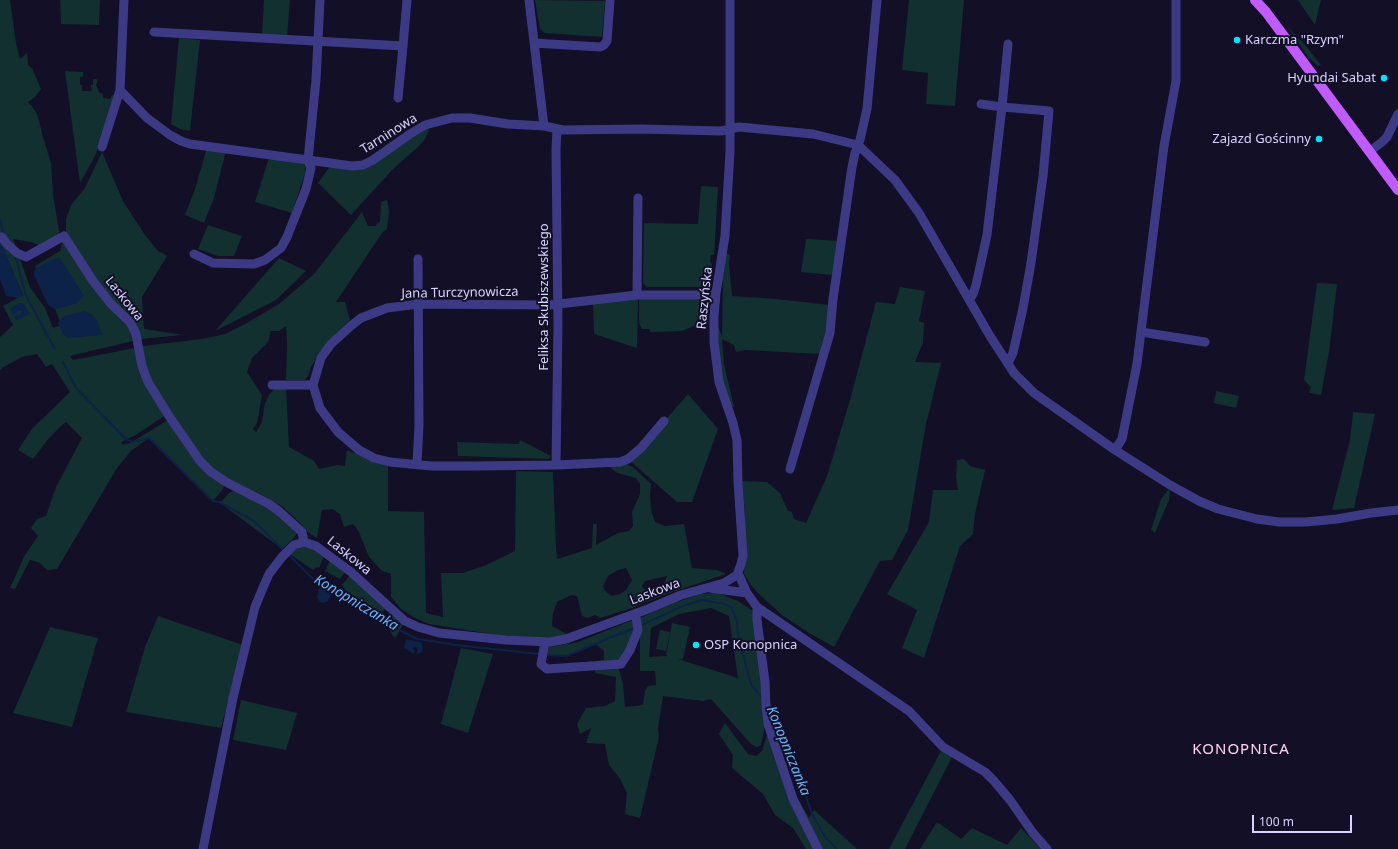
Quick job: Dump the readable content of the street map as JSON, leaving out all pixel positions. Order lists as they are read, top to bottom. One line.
{"streets":{"street":["Tarninowa","Jana Turczynowicza","Feliksa Skubiszewskiego","Raszyńska","Laskowa"]},"crossings":[["Tarninowa","Feliksa Skubiszewskiego"],["Tarninowa","Raszyńska"],["Jana Turczynowicza","Feliksa Skubiszewskiego"],["Jana Turczynowicza","Raszyńska"],["Raszyńska","Laskowa"]],"districts":["KONOPNICA"],"water":["Konopniczanka"],"places":["Karczma \"Rzym\"","Hyundai Sabat","Zajazd Gościnny","OSP Konopnica"],"scale_bar":"100 m"}
